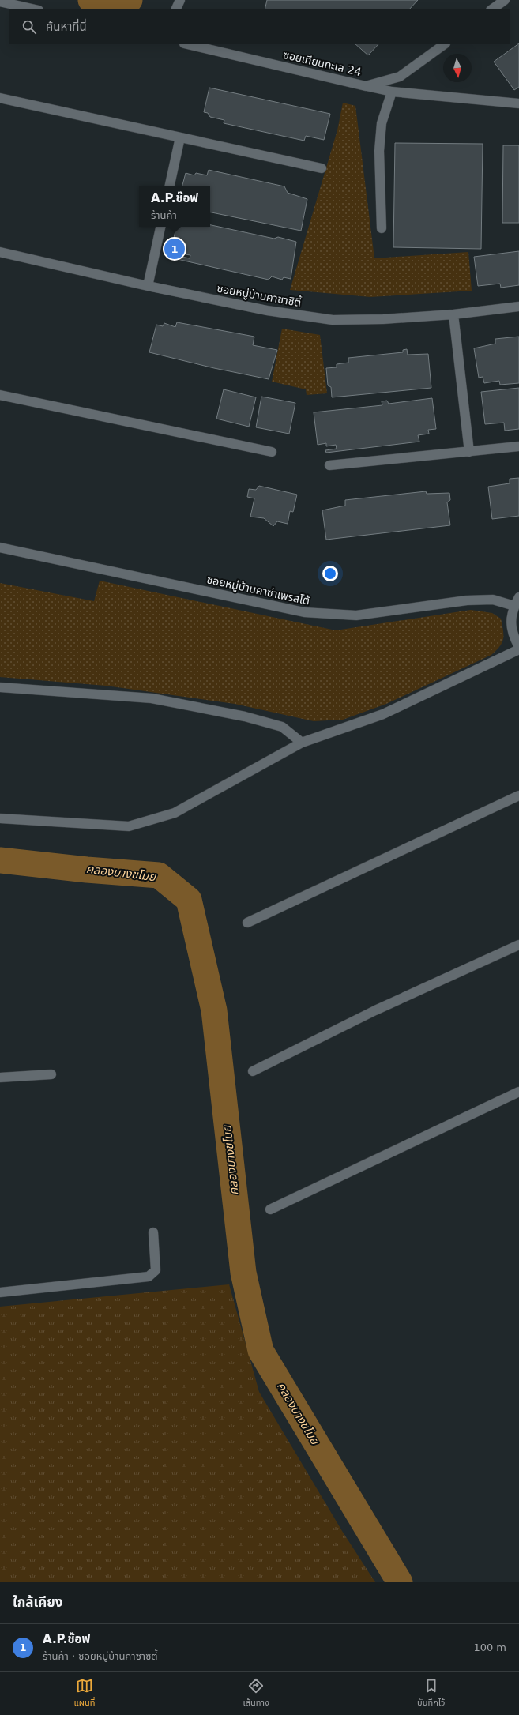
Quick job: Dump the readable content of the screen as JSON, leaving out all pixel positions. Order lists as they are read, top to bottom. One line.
{"streets":{"street":["ซอยเทียนทะเล 24","ซอยหมู่บ้านคาซาซิตี้","ซอยหมู่บ้านคาซ่าเพรสโต้"]},"water":["คลองบางขโมย"],"north":"bottom","page":{"search":"ค้นหาที่นี่","popup":["A.P.ช๊อฟ","ร้านค้า"],"pins":"1","heading":"ใกล้เคียง","list":[{"mark":"1","name":"A.P.ช๊อฟ","note":"ร้านค้า · ซอยหมู่บ้านคาซาซิตี้","value":"100 m"}],"nav":["แผนที่","เส้นทาง","บันทึกไว้"]}}
